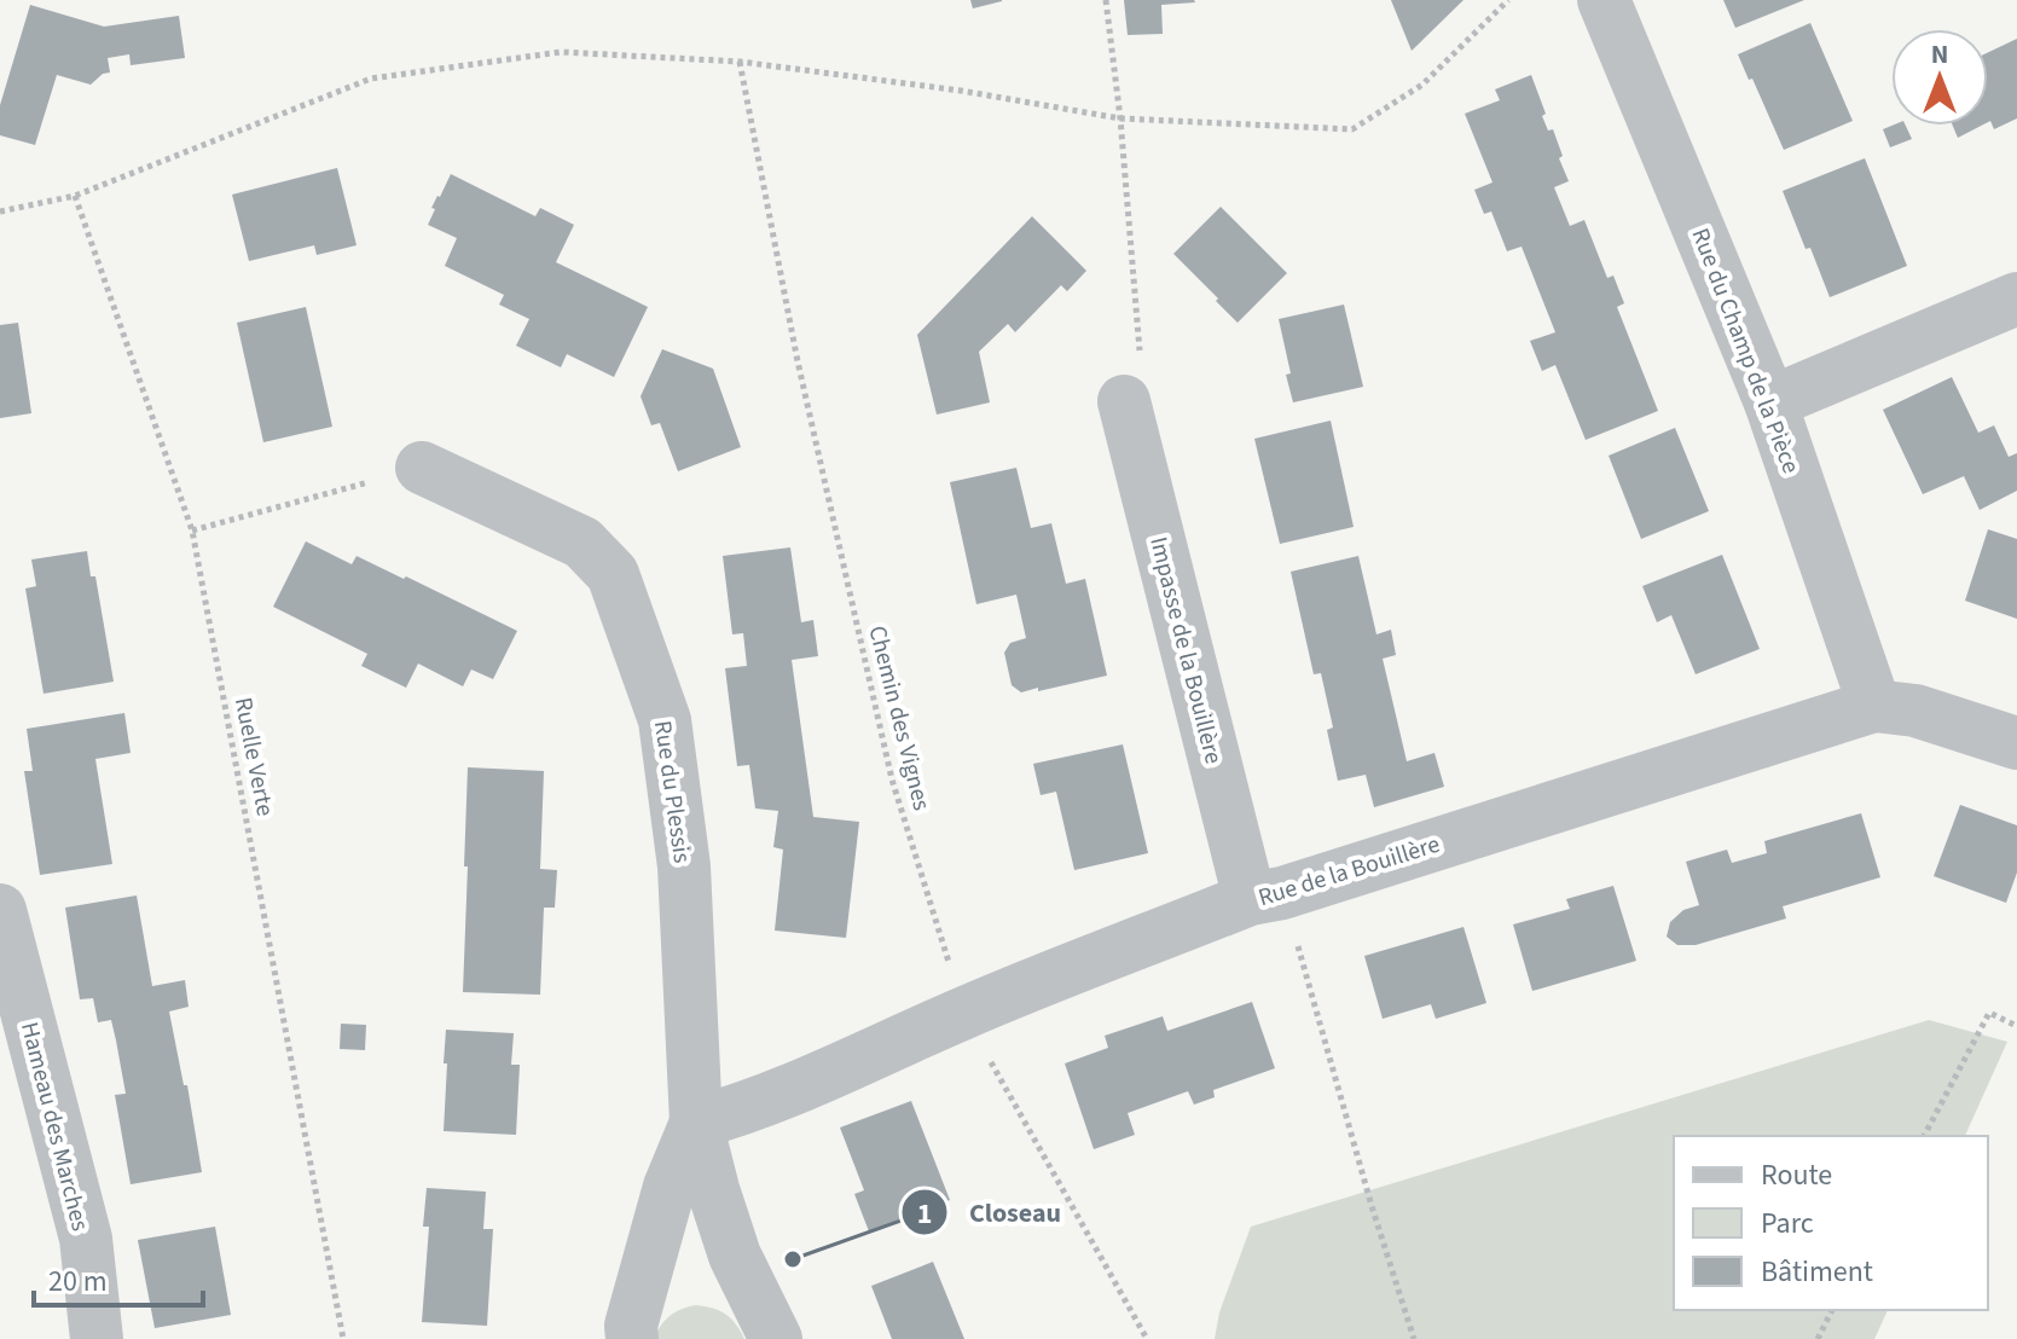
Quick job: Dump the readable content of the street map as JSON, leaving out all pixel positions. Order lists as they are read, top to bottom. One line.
{"streets":{"street":["Rue du Champ de la Pièce","Impasse de la Bouillère","Rue du Plessis","Rue de la Bouillère","Hameau des Marches"],"path":["Chemin des Vignes","Ruelle Verte"]},"crossings":[["Rue du Champ de la Pièce","Rue de la Bouillère"],["Impasse de la Bouillère","Rue de la Bouillère"],["Chemin des Vignes","Rue de la Bouillère"],["Rue du Plessis","Rue de la Bouillère"]],"places":["Closeau"],"legend":["Route","Parc","Bâtiment"],"scale_bar":"20 m","north":"top"}
